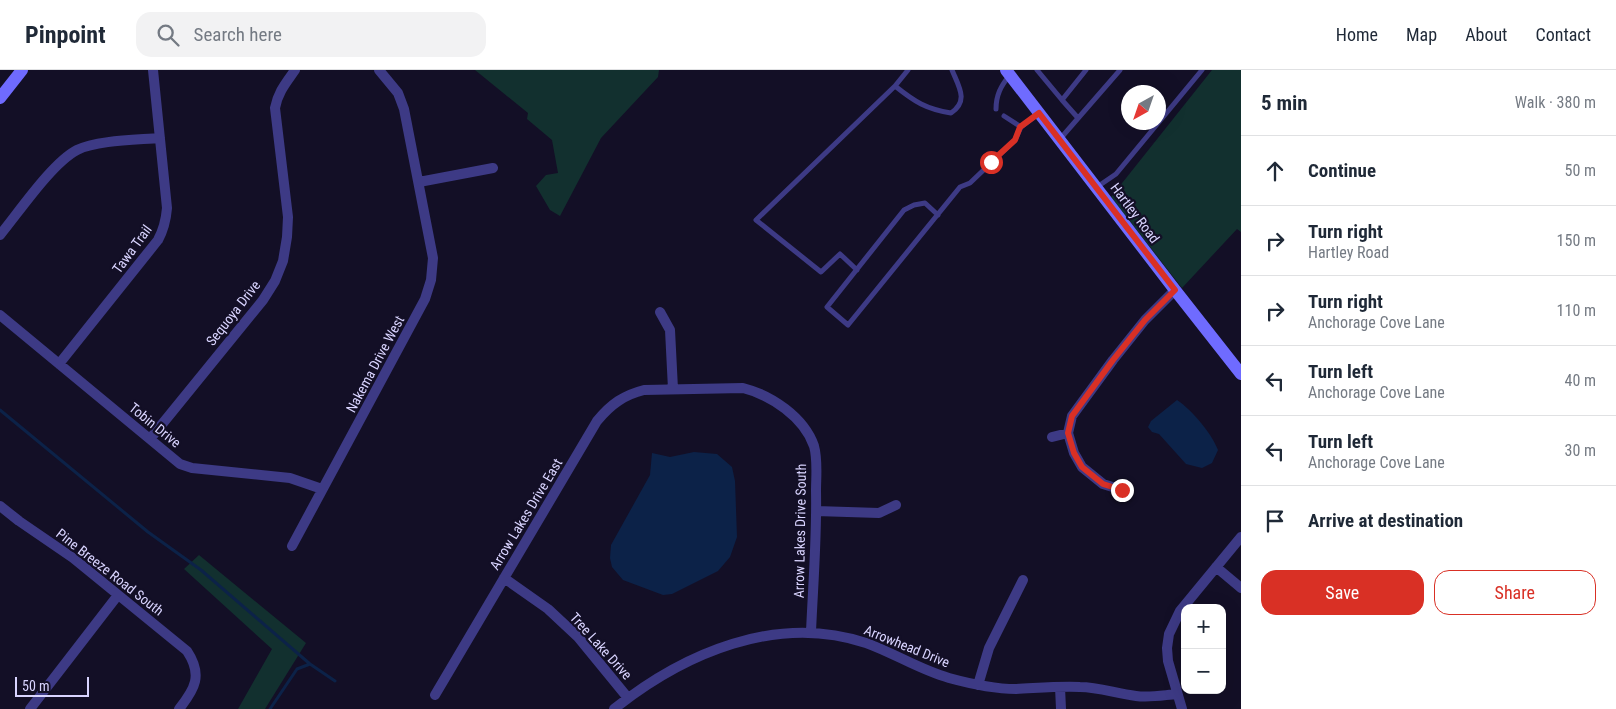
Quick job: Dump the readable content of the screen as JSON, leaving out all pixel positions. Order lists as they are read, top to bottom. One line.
{"streets":{"street":["Hartley Road","Tawa Trail","Sequoya Drive","Nakema Drive West","Tobin Drive","Arrow Lakes Drive East","Arrow Lakes Drive South","Pine Breeze Road South","Tree Lake Drive","Arrowhead Drive"]},"crossings":[["Tawa Trail","Tobin Drive"],["Sequoya Drive","Tobin Drive"],["Nakema Drive West","Tobin Drive"],["Arrow Lakes Drive East","Arrow Lakes Drive South"],["Arrow Lakes Drive East","Tree Lake Drive"],["Arrow Lakes Drive South","Arrowhead Drive"],["Tree Lake Drive","Arrowhead Drive"]],"scale_bar":"50 m","north":"bottom left","page":{"header":"Pinpoint","search":"Search here","nav":["Home","Map","About","Contact"],"heading":["5 min","Walk · 380 m"],"list":[["Continue","50 m"],["Turn right","Hartley Road","150 m"],["Turn right","Anchorage Cove Lane","110 m"],["Turn left","Anchorage Cove Lane","40 m"],["Turn left","Anchorage Cove Lane","30 m"],"Arrive at destination"],"buttons":["Save","Share"],"map_buttons":["+","−"],"scale":"50 m"}}
